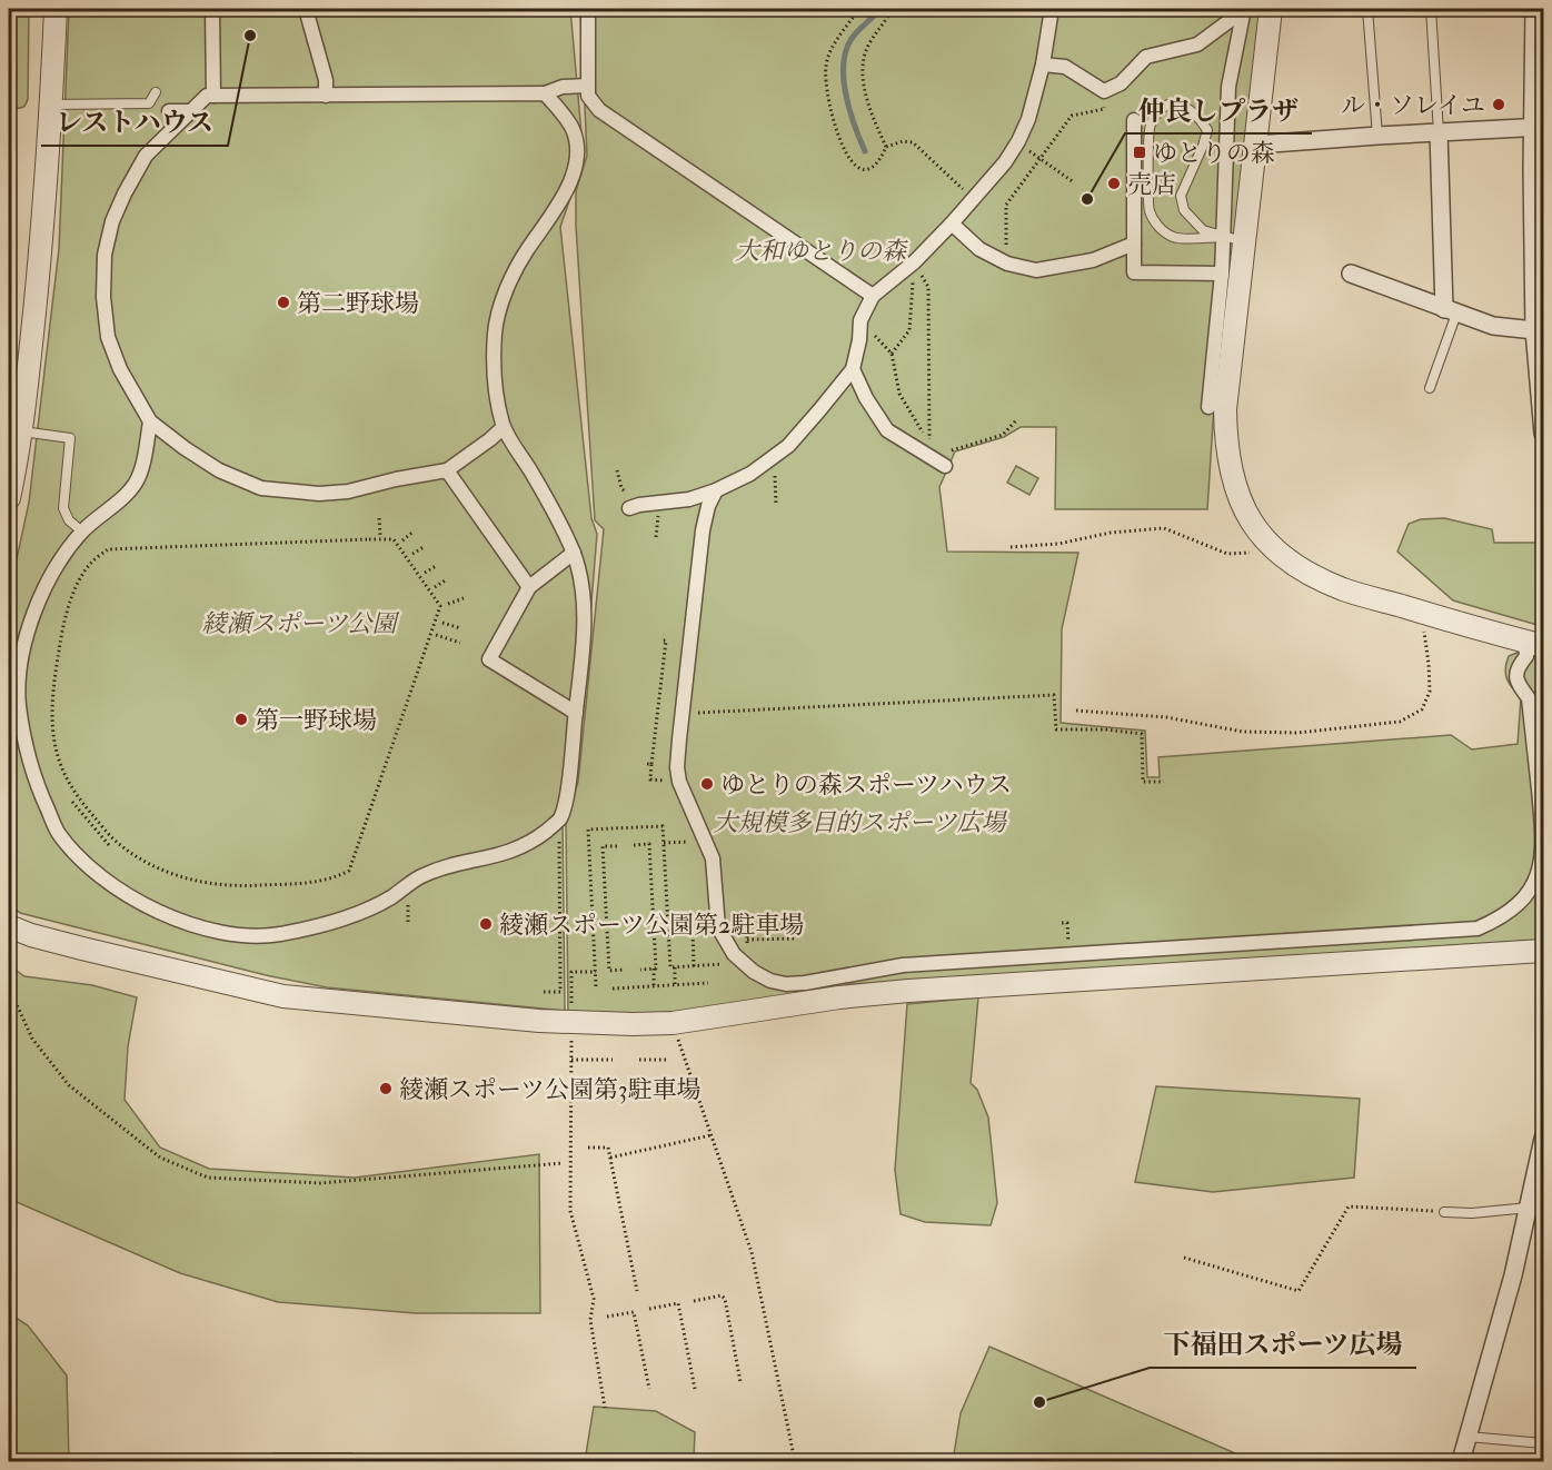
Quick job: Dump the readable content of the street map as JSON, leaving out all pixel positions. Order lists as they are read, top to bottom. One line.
{"parks":["大和ゆとりの森","綾瀬スポーツ公園","大規模多目的スポーツ広場"],"places":{"other":["レストハウス","ル・ソレイユ","売店","仲良しプラザ","第二野球場","第一野球場","ゆとりの森スポーツハウス","綾瀬スポーツ公園第2駐車場","綾瀬スポーツ公園第3駐車場","下福田スポーツ広場"],"transit":["ゆとりの森"]}}
